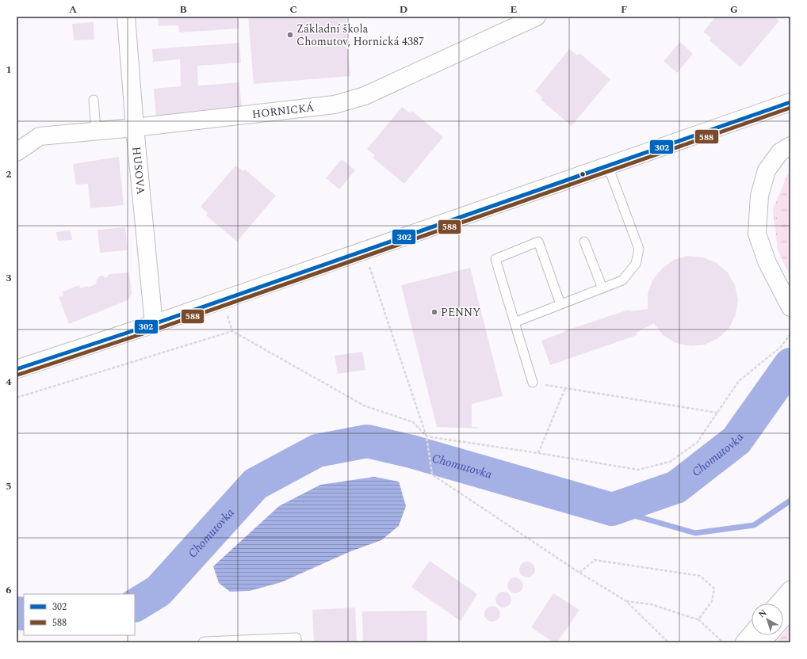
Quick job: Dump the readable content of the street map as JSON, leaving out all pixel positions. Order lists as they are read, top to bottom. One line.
{"streets":{"main road":["HORNICKÁ","HUSOVA"]},"crossings":[["HORNICKÁ","HUSOVA"]],"water":["Chomutovka"],"places":["Základní škola Chomutov, Hornická 4387","PENNY"],"lines":["transit line 302","transit line 588"],"legend":["302","588"],"north":"top left","grid":{"columns":["A","B","C","D","E","F","G"],"rows":["1","2","3","4","5","6"]}}
